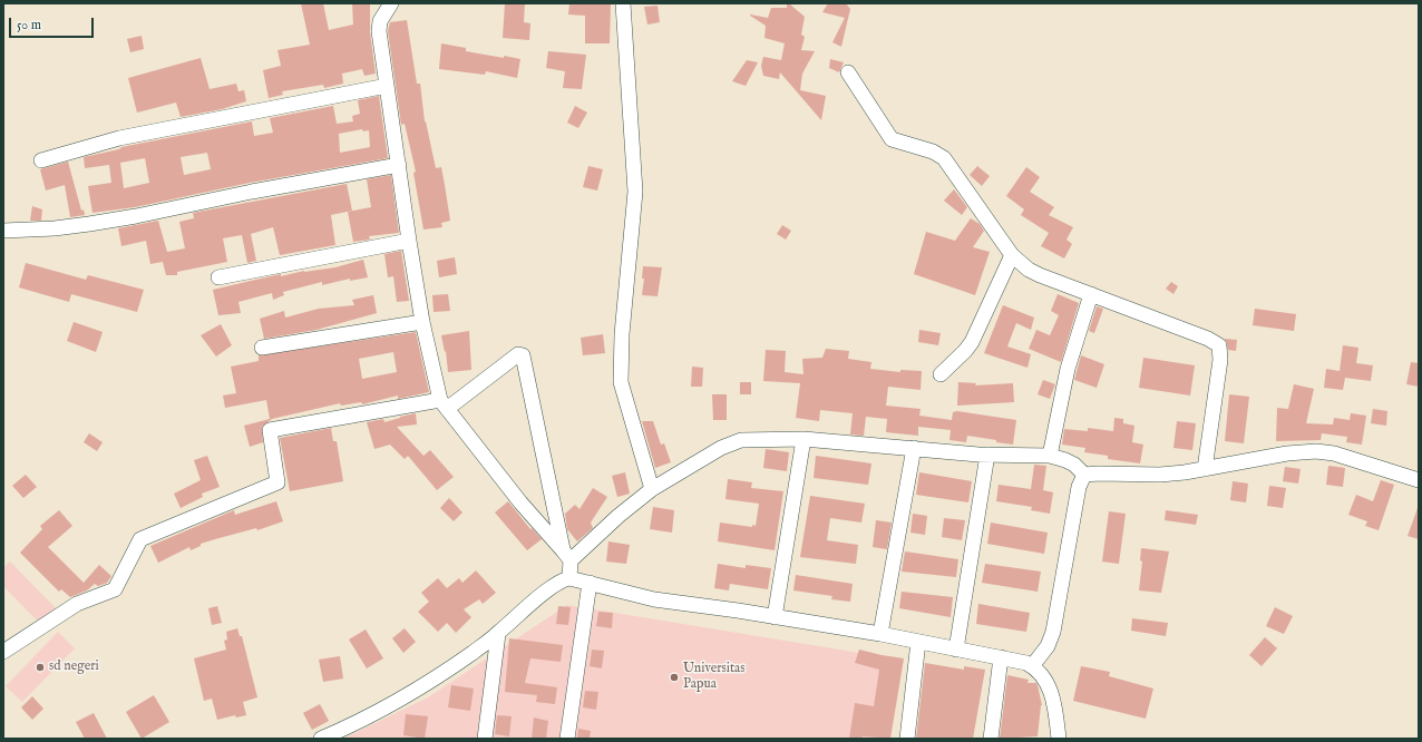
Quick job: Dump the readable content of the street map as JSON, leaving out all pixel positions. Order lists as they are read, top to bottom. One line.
{"places":["sd negeri","Universitas Papua"],"scale_bar":"50 m"}
